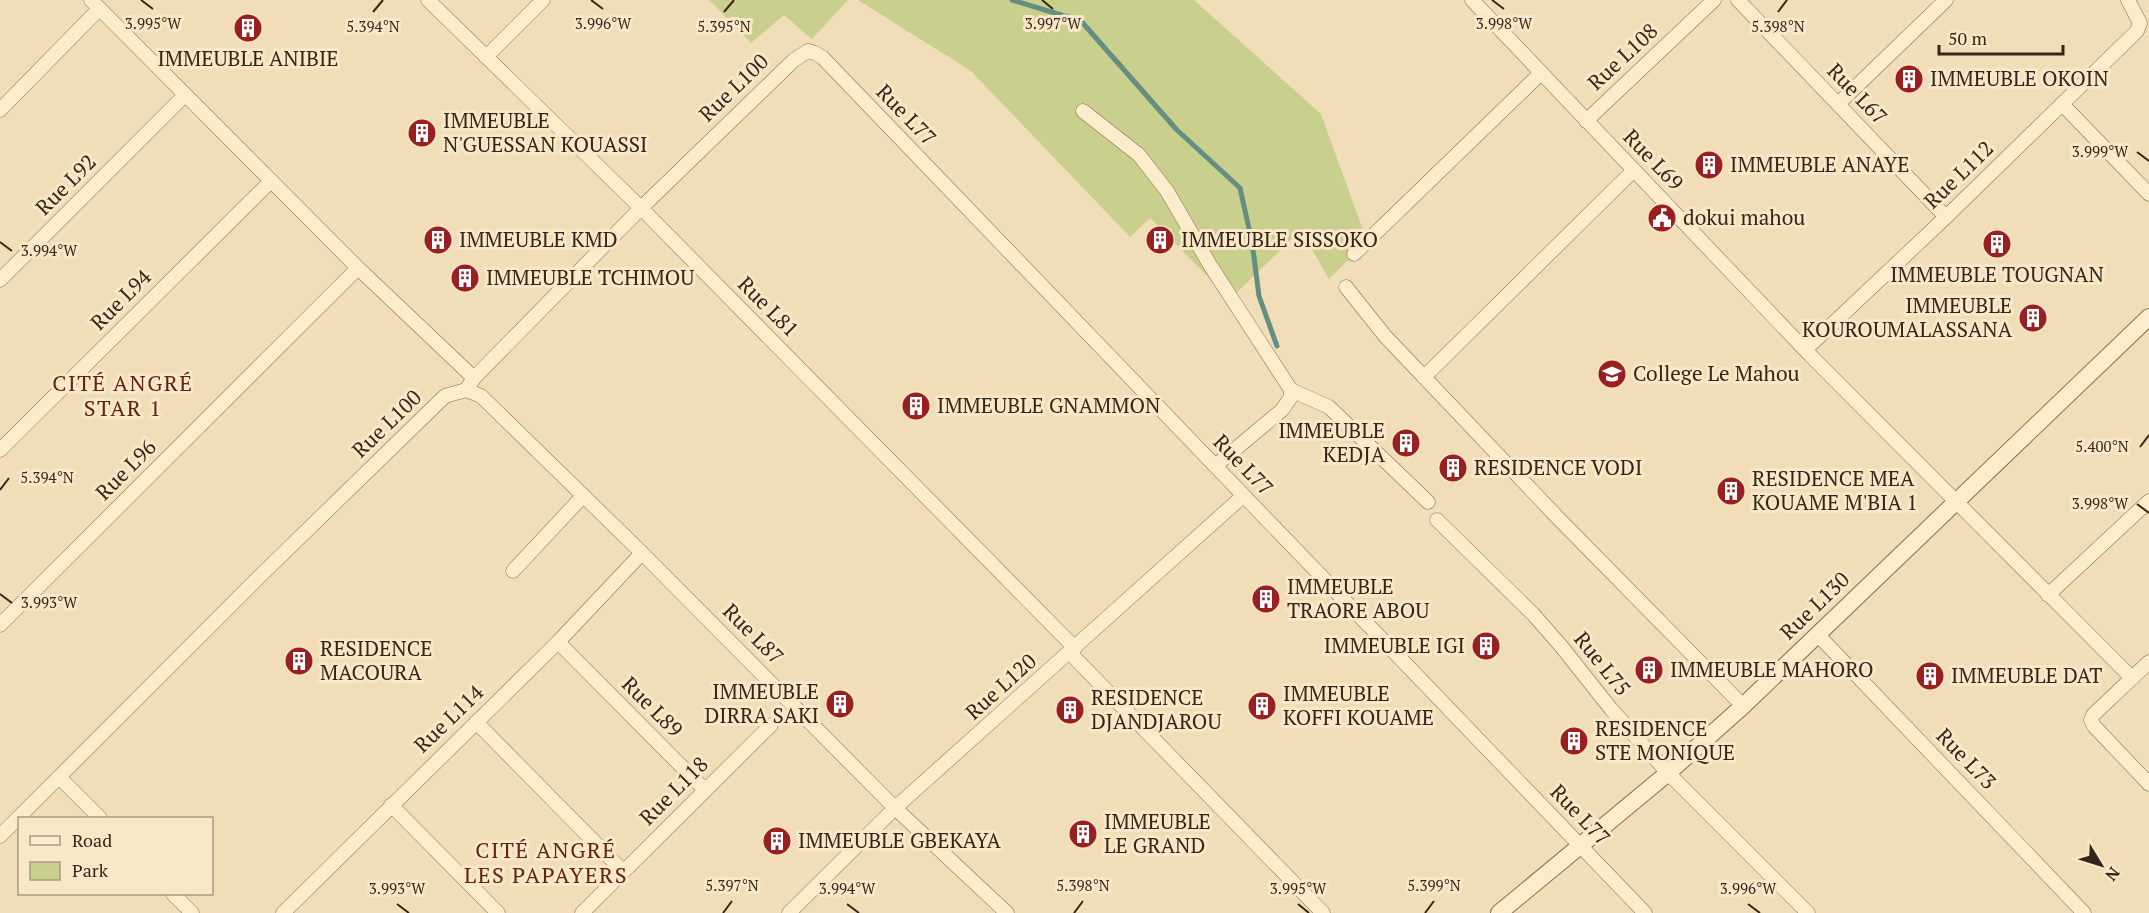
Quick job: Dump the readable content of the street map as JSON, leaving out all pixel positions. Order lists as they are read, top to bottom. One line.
{"streets":{"street":["Rue L108","Rue L100","Rue L67","Rue L77","Rue L69","Rue L112","Rue L92","Rue L94","Rue L81","Rue L96","Rue L130","Rue L87","Rue L75","Rue L120","Rue L89","Rue L114","Rue L73","Rue L118"]},"crossings":[["Rue L108","Rue L69"],["Rue L100","Rue L77"],["Rue L100","Rue L81"],["Rue L100","Rue L87"],["Rue L67","Rue L112"],["Rue L77","Rue L130"],["Rue L77","Rue L120"],["Rue L69","Rue L112"],["Rue L69","Rue L130"],["Rue L81","Rue L120"],["Rue L130","Rue L75"],["Rue L130","Rue L73"],["Rue L87","Rue L120"],["Rue L87","Rue L114"],["Rue L89","Rue L114"],["Rue L89","Rue L118"]],"districts":["CITÉ ANGRÉ STAR 1","CITÉ ANGRÉ LES PAPAYERS"],"places":{"building":["IMMEUBLE ANIBIE","IMMEUBLE OKOIN","IMMEUBLE N'GUESSAN KOUASSI","IMMEUBLE ANAYE","IMMEUBLE KMD","IMMEUBLE SISSOKO","IMMEUBLE TOUGNAN","IMMEUBLE TCHIMOU","IMMEUBLE KOUROUMALASSANA","IMMEUBLE GNAMMON","IMMEUBLE KEDJA","RESIDENCE VODI","RESIDENCE MEA KOUAME M'BIA 1","IMMEUBLE TRAORE ABOU","IMMEUBLE IGI","RESIDENCE MACOURA","IMMEUBLE MAHORO","IMMEUBLE DAT","IMMEUBLE DIRRA SAKI","IMMEUBLE KOFFI KOUAME","RESIDENCE DJANDJAROU","RESIDENCE STE MONIQUE","IMMEUBLE LE GRAND","IMMEUBLE GBEKAYA"],"public building":["dokui mahou"],"school or university":["College Le Mahou"]},"legend":["Road","Park"],"scale_bar":"50 m","north":"bottom right","coordinates":["3.995°W","3.996°W","3.997°W","3.998°W","5.395°N","5.394°N","5.398°N","3.999°W","3.994°W","5.400°N","3.993°W","5.397°N","5.399°N"]}
